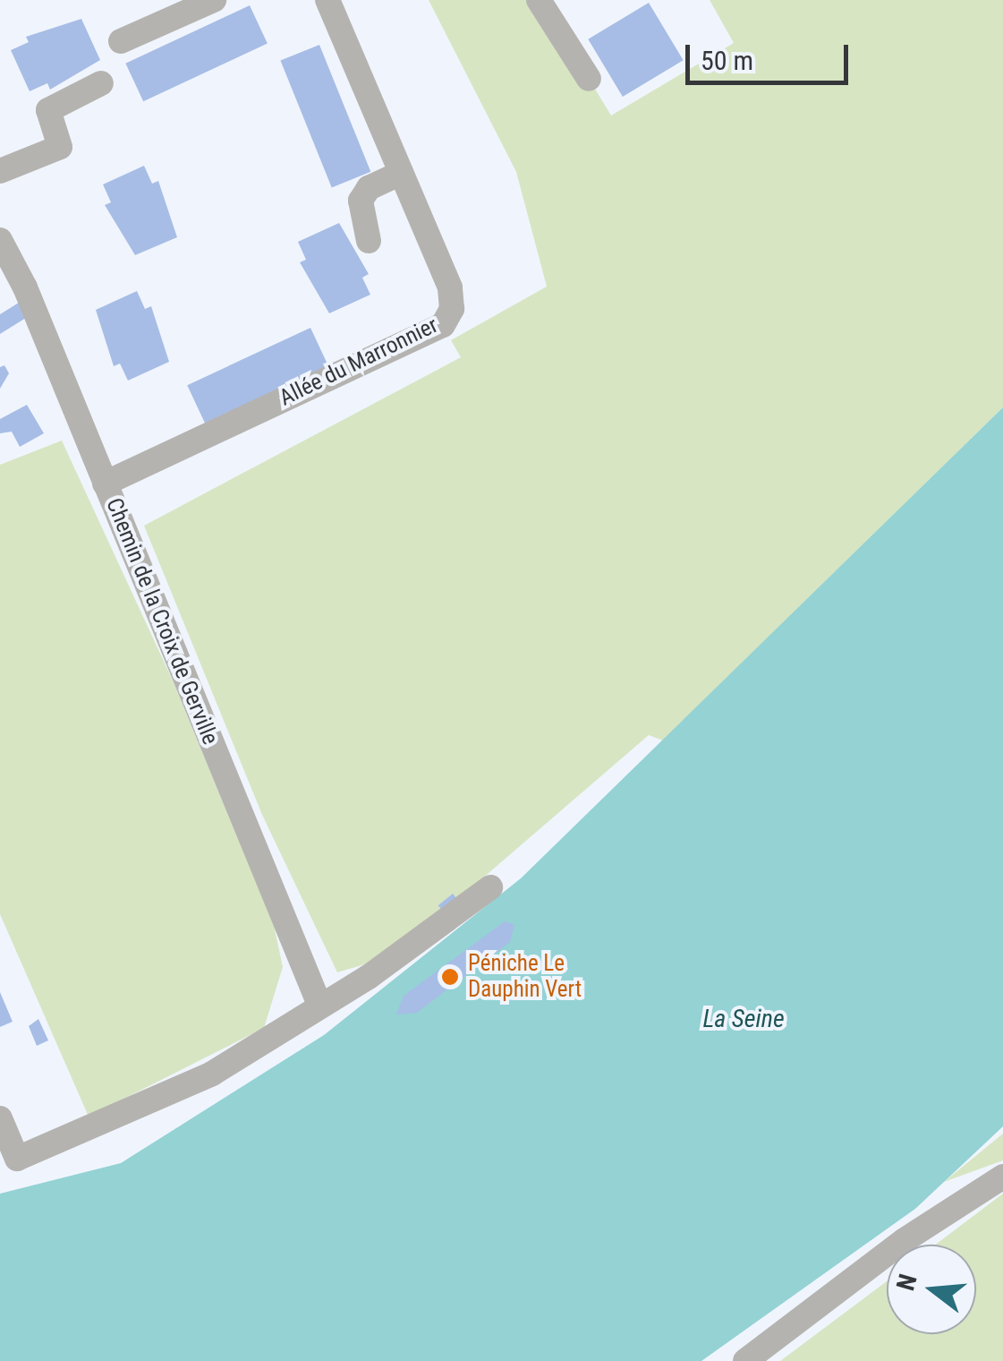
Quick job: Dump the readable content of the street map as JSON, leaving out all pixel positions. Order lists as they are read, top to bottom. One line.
{"streets":{"street":["Allée du Marronnier","Chemin de la Croix de Gerville"]},"crossings":[["Allée du Marronnier","Chemin de la Croix de Gerville"]],"water":["La Seine"],"places":["Péniche Le Dauphin Vert"],"scale_bar":"50 m","north":"left"}
